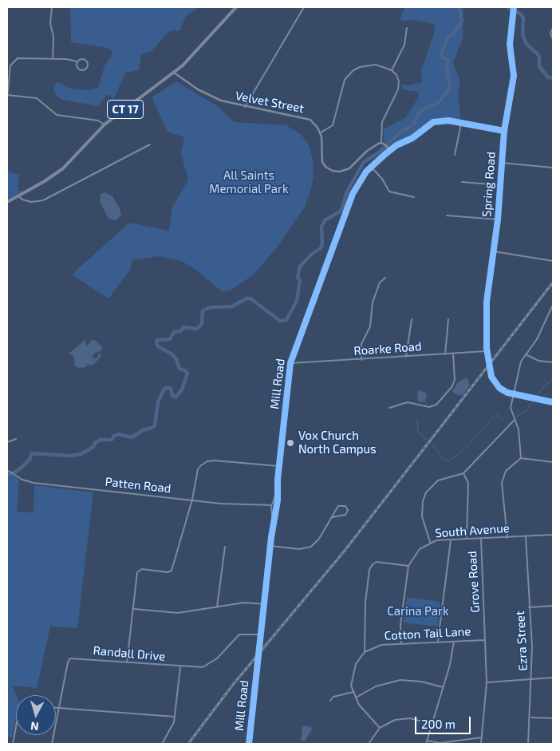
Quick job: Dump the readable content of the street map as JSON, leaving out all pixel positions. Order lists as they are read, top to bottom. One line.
{"streets":{"main road":["CT 17"],"street":["Velvet Street","Spring Road","Roarke Road","Mill Road","Patten Road","South Avenue","Grove Road","Cotton Tail Lane","Ezra Street","Randall Drive"]},"crossings":[["Velvet Street","CT 17"],["Spring Road","Roarke Road"],["Spring Road","Mill Road"],["Roarke Road","Mill Road"],["Mill Road","Randall Drive"],["South Avenue","Grove Road"],["South Avenue","Cotton Tail Lane"],["South Avenue","Ezra Street"],["Grove Road","Cotton Tail Lane"]],"parks":["All Saints Memorial Park","Carina Park"],"places":["Vox Church North Campus"],"scale_bar":"200 m","north":"bottom"}
